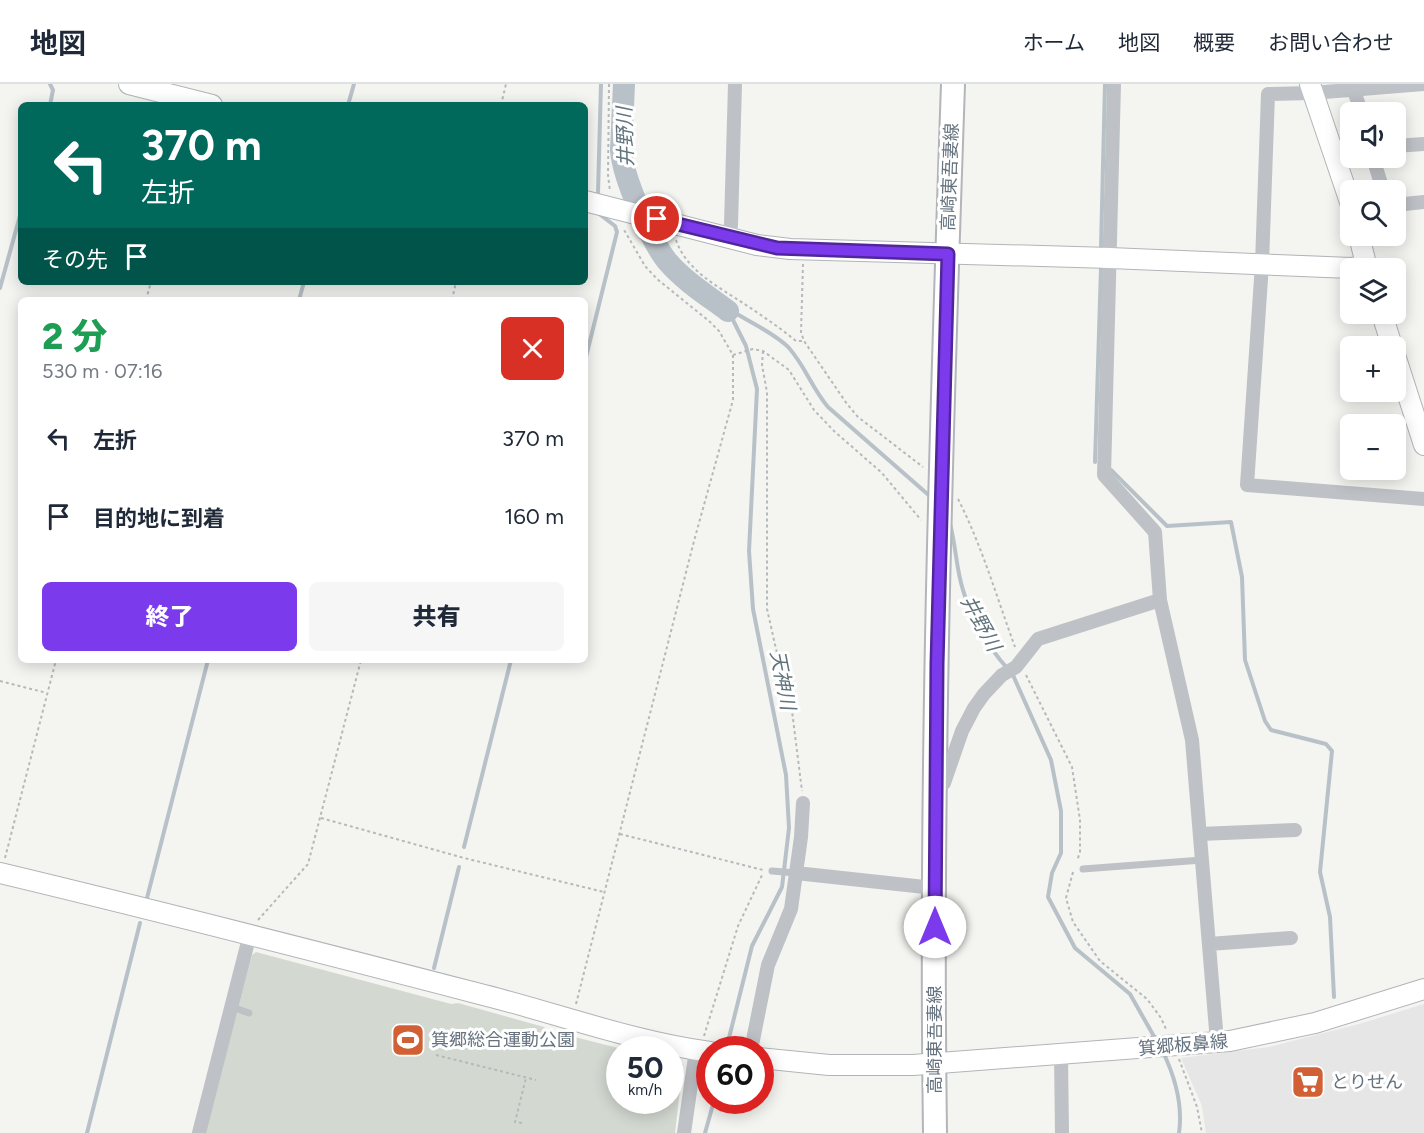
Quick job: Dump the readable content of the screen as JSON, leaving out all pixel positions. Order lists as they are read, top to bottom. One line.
{"streets":{"main road":["高崎東吾妻線"],"street":["箕郷板鼻線"]},"crossings":[["高崎東吾妻線","箕郷板鼻線"]],"water":["井野川","天神川"],"places":{"sports":["箕郷総合運動公園"],"supermarket":["とりせん"]},"page":{"header":"地図","nav":["ホーム","地図","概要","お問い合わせ"],"map_buttons":["+","−"],"turn":["370 m","左折"],"then":"その先","heading":["2 分","530 m · 07:16"],"list":[{"name":"左折","value":"370 m"},{"name":"目的地に到着","value":"160 m"}],"buttons":["終了","共有"],"speed":"50 km/h","limit":"60"}}
